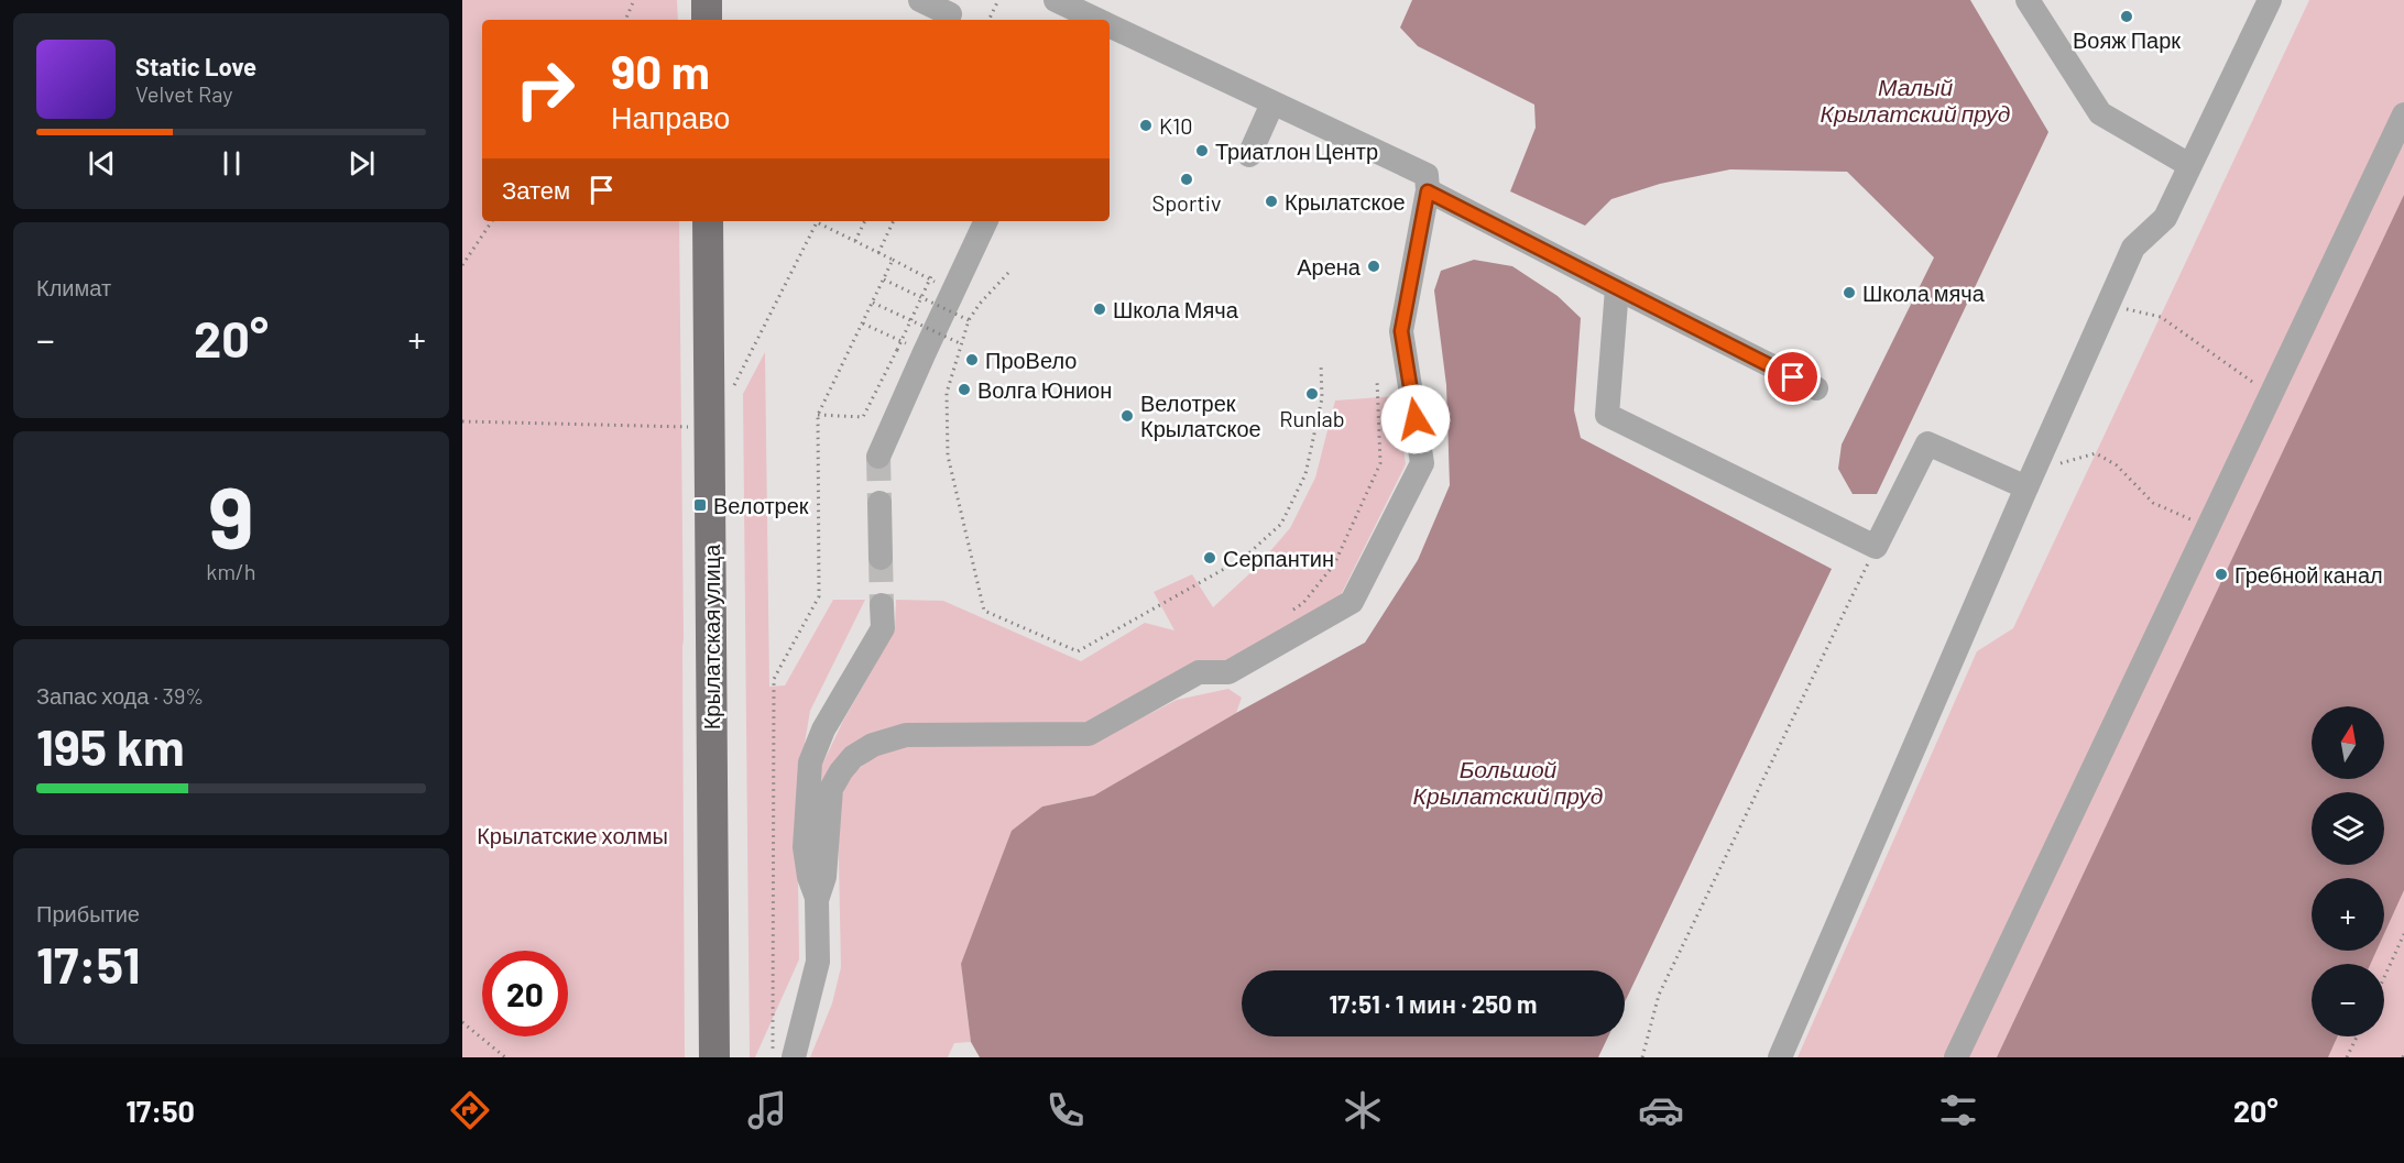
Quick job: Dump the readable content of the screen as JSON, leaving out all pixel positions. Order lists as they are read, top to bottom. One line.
{"streets":{"main road":["Крылатская улица"]},"water":["Малый Крылатский пруд","Большой Крылатский пруд"],"parks":["Крылатские холмы"],"places":{"other":["Вояж Парк","K10","Триатлон Центр","Sportiv","Крылатское","Арена","Школа мяча","Школа Мяча","ПроВело","Волга Юнион","Runlab","Велотрек Крылатское","Серпантин","Гребной канал"],"transit":["Велотрек"]},"north":"top","page":{"turn":["90 m","Направо"],"song":["Static Love","Velvet Ray"],"then":"Затем","tile":["Климат",["9","km/h"],["Запас хода · 39%","195 km"],["Прибытие","17:51"]],"heat":["−","20°","+"],"map_buttons":["+","−"],"limit":"20","trip":"17:51 · 1 мин · 250 m","tabs":["17:50","20°"]}}
